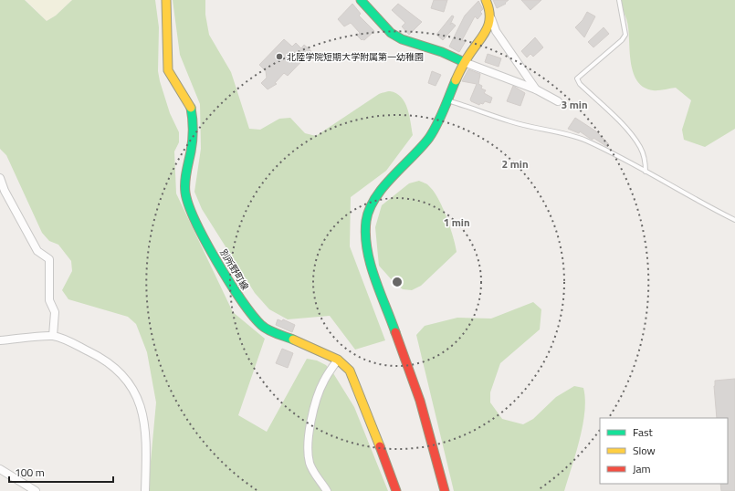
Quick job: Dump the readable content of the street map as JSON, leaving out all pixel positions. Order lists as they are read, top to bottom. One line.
{"streets":{"street":["別所野町線"]},"places":["北陸学院短期大学附属第一幼稚園"],"legend":["Fast","Slow","Jam"],"scale_bar":"100 m","rings":["3 min","2 min","1 min"]}
